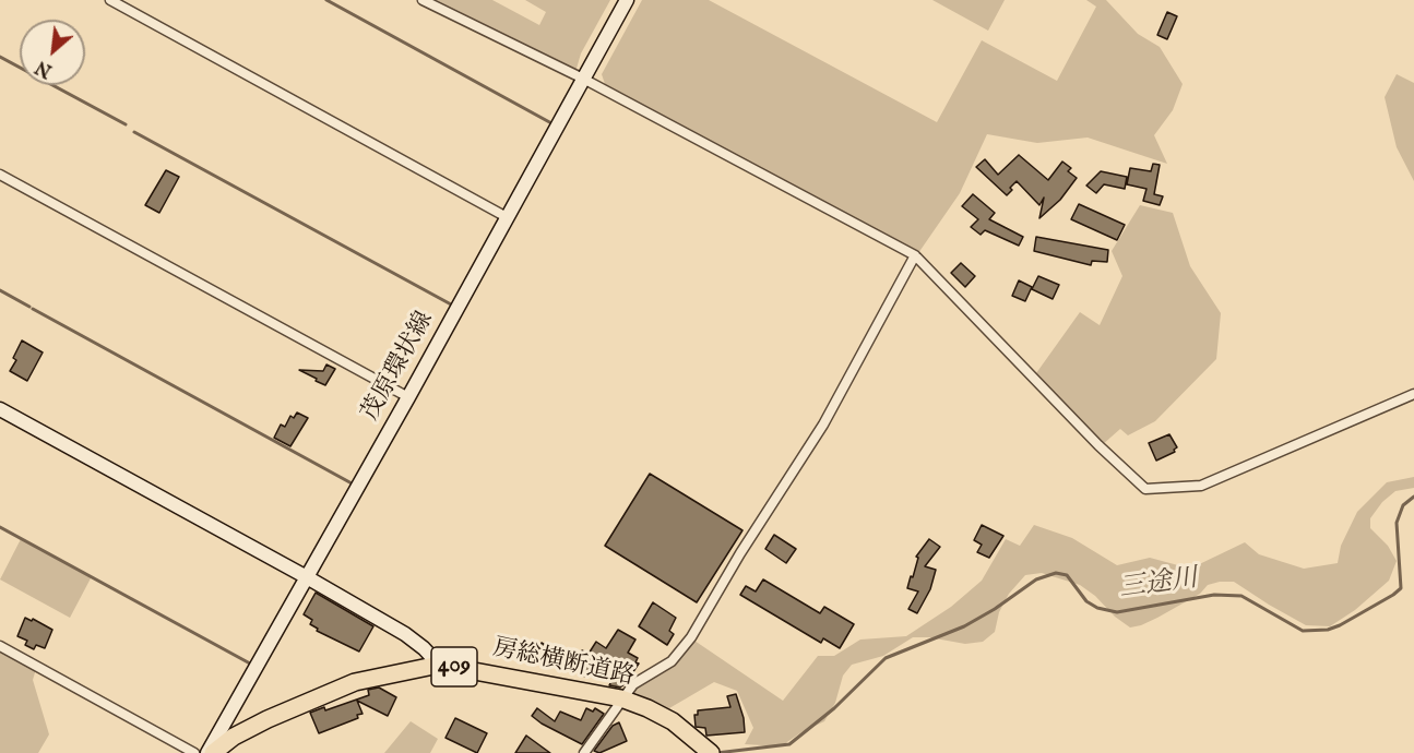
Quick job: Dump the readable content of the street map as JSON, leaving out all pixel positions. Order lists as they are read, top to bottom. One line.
{"streets":{"highway":["房総横断道路","409"],"main road":["茂原環状線"]},"water":["三途川"],"north":"bottom left"}
